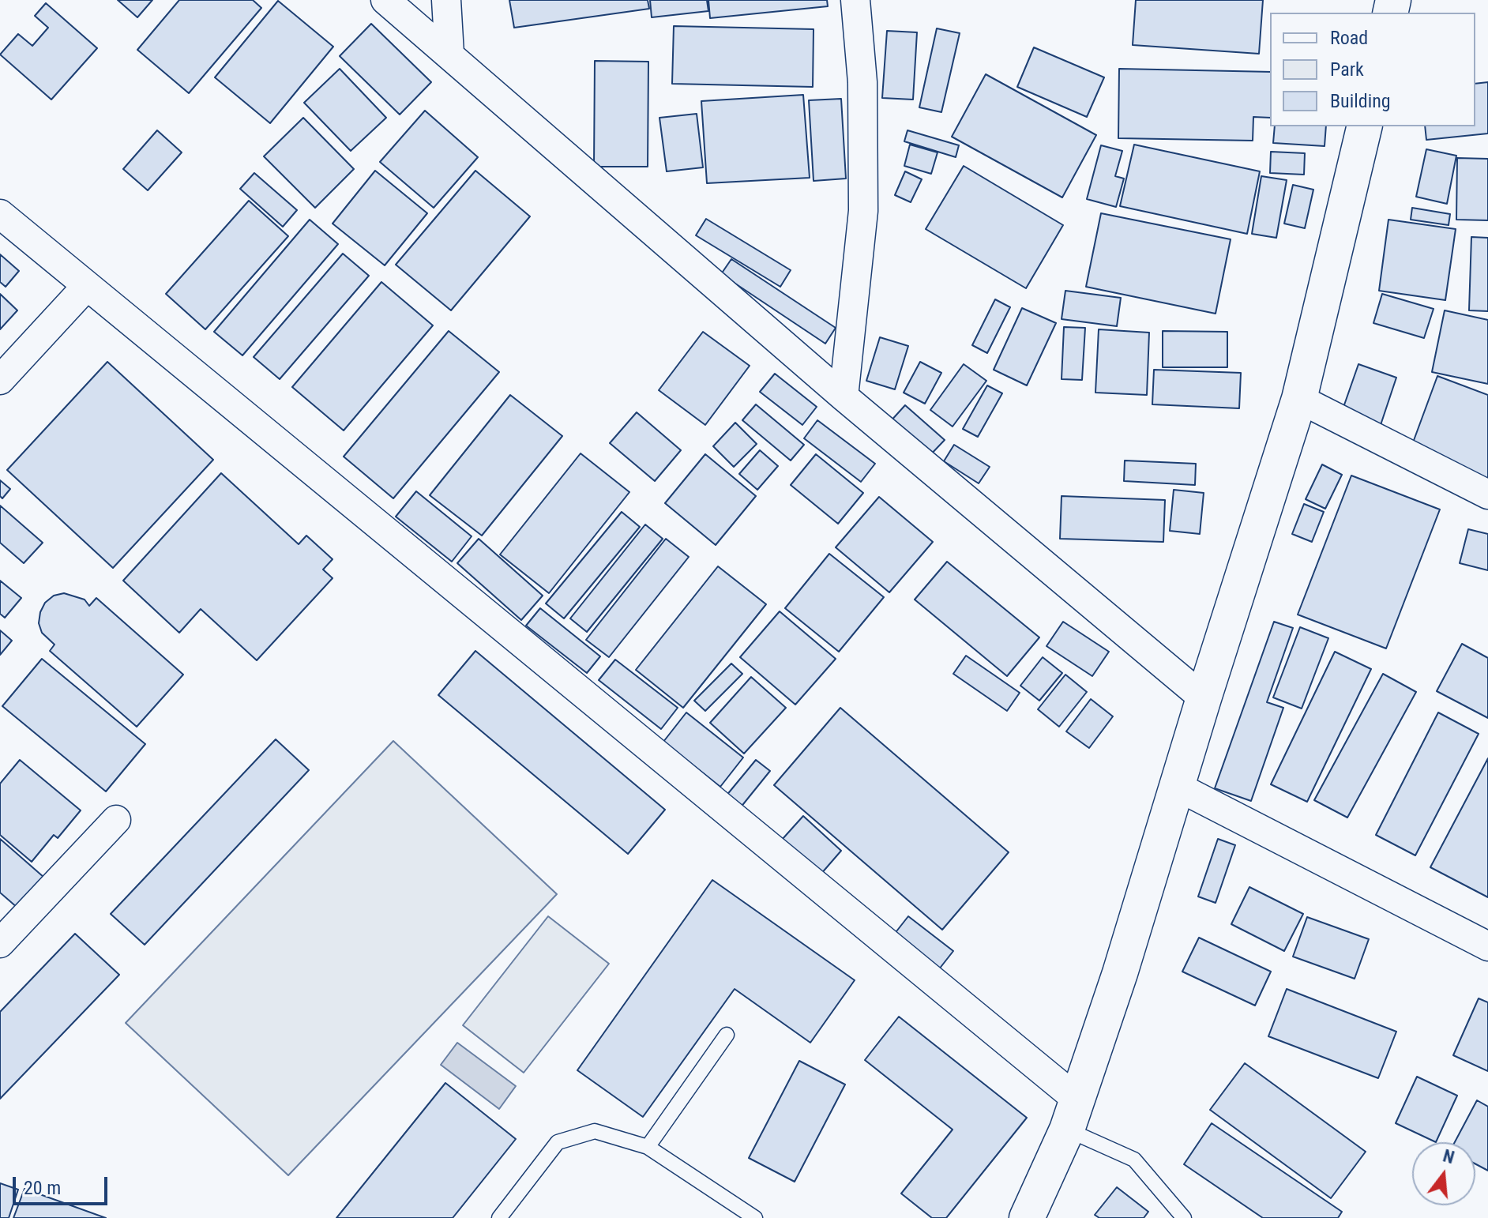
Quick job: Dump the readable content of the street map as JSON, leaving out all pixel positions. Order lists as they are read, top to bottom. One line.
{"legend":["Road","Park","Building"],"scale_bar":"20 m","north":"top"}
